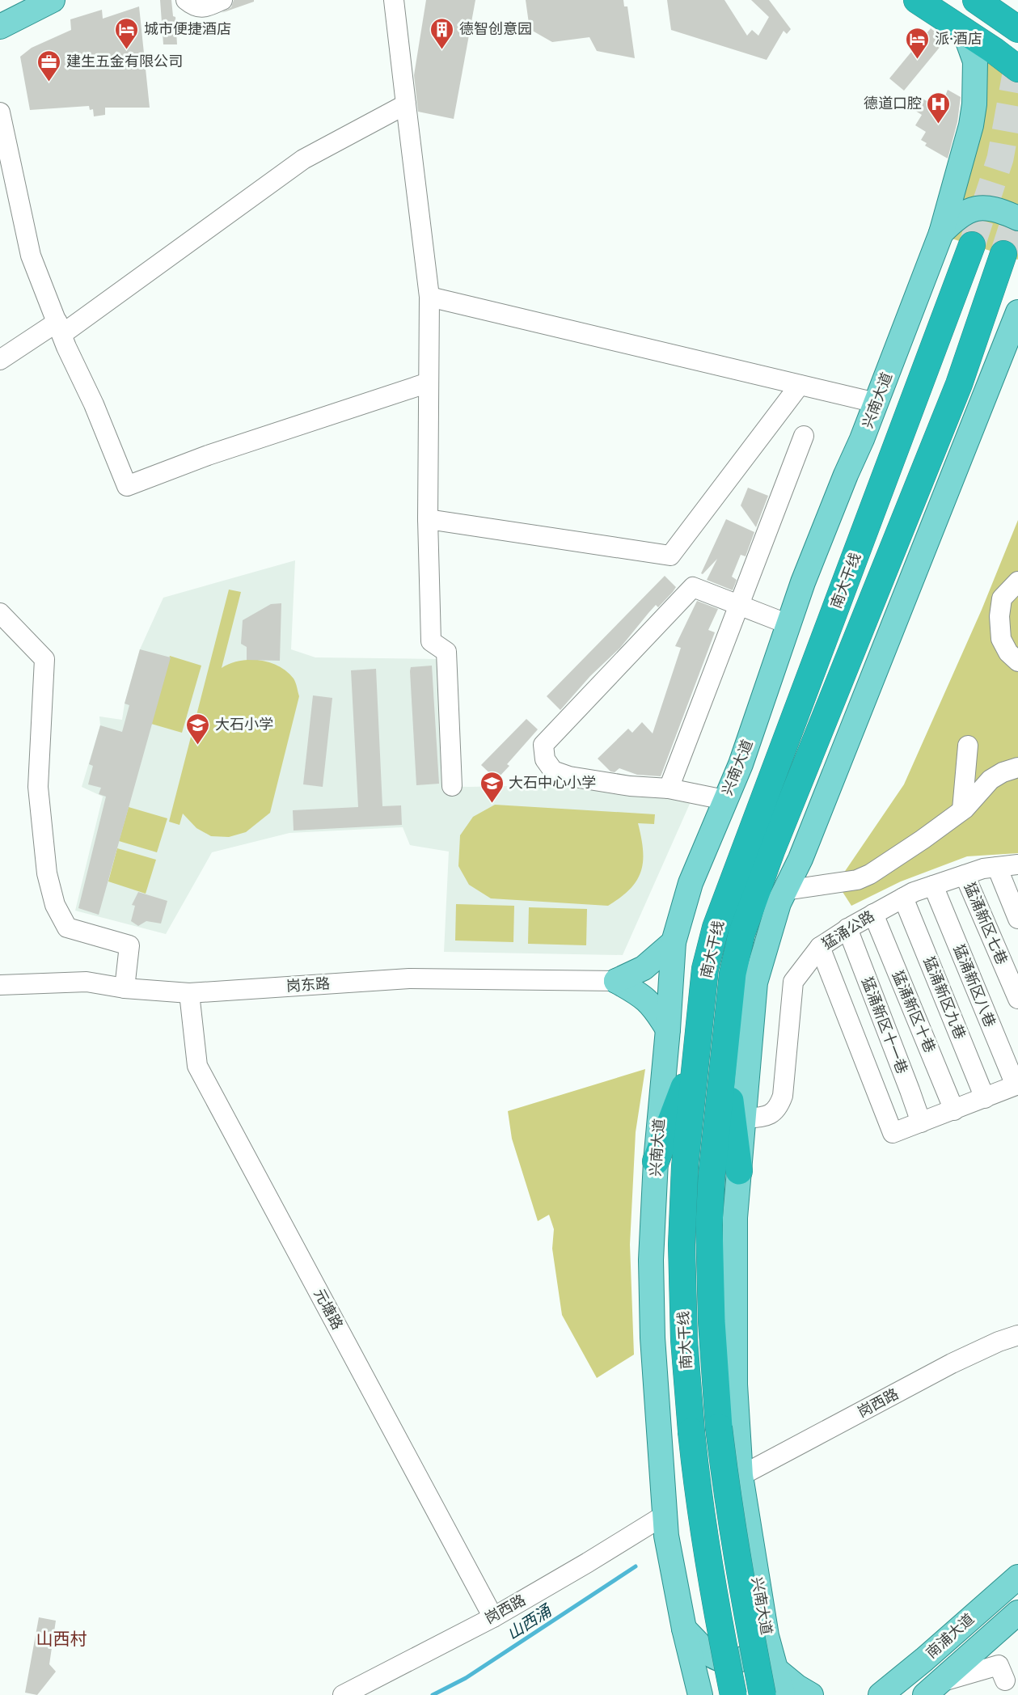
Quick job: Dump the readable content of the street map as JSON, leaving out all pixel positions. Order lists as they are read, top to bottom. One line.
{"streets":{"highway":["南大干线"],"main road":["兴南大道","南浦大道"],"street":["猛涌新区七巷","猛涌公路","岗东路","猛涌新区八巷","猛涌新区九巷","猛涌新区十巷","猛涌新区十一巷","元塘路","岗西路"]},"crossings":[["兴南大道","猛涌公路"],["兴南大道","岗西路"],["猛涌新区七巷","猛涌公路"],["猛涌公路","猛涌新区八巷"],["猛涌公路","猛涌新区九巷"],["猛涌公路","猛涌新区十巷"],["猛涌公路","猛涌新区十一巷"],["岗东路","元塘路"],["元塘路","岗西路"]],"districts":["山西村"],"water":["山西涌"],"places":{"hotel":["城市便捷酒店","派·酒店"],"building":["德智创意园"],"office":["建生五金有限公司"],"hospital":["德道口腔"],"school or university":["大石小学","大石中心小学"]}}
